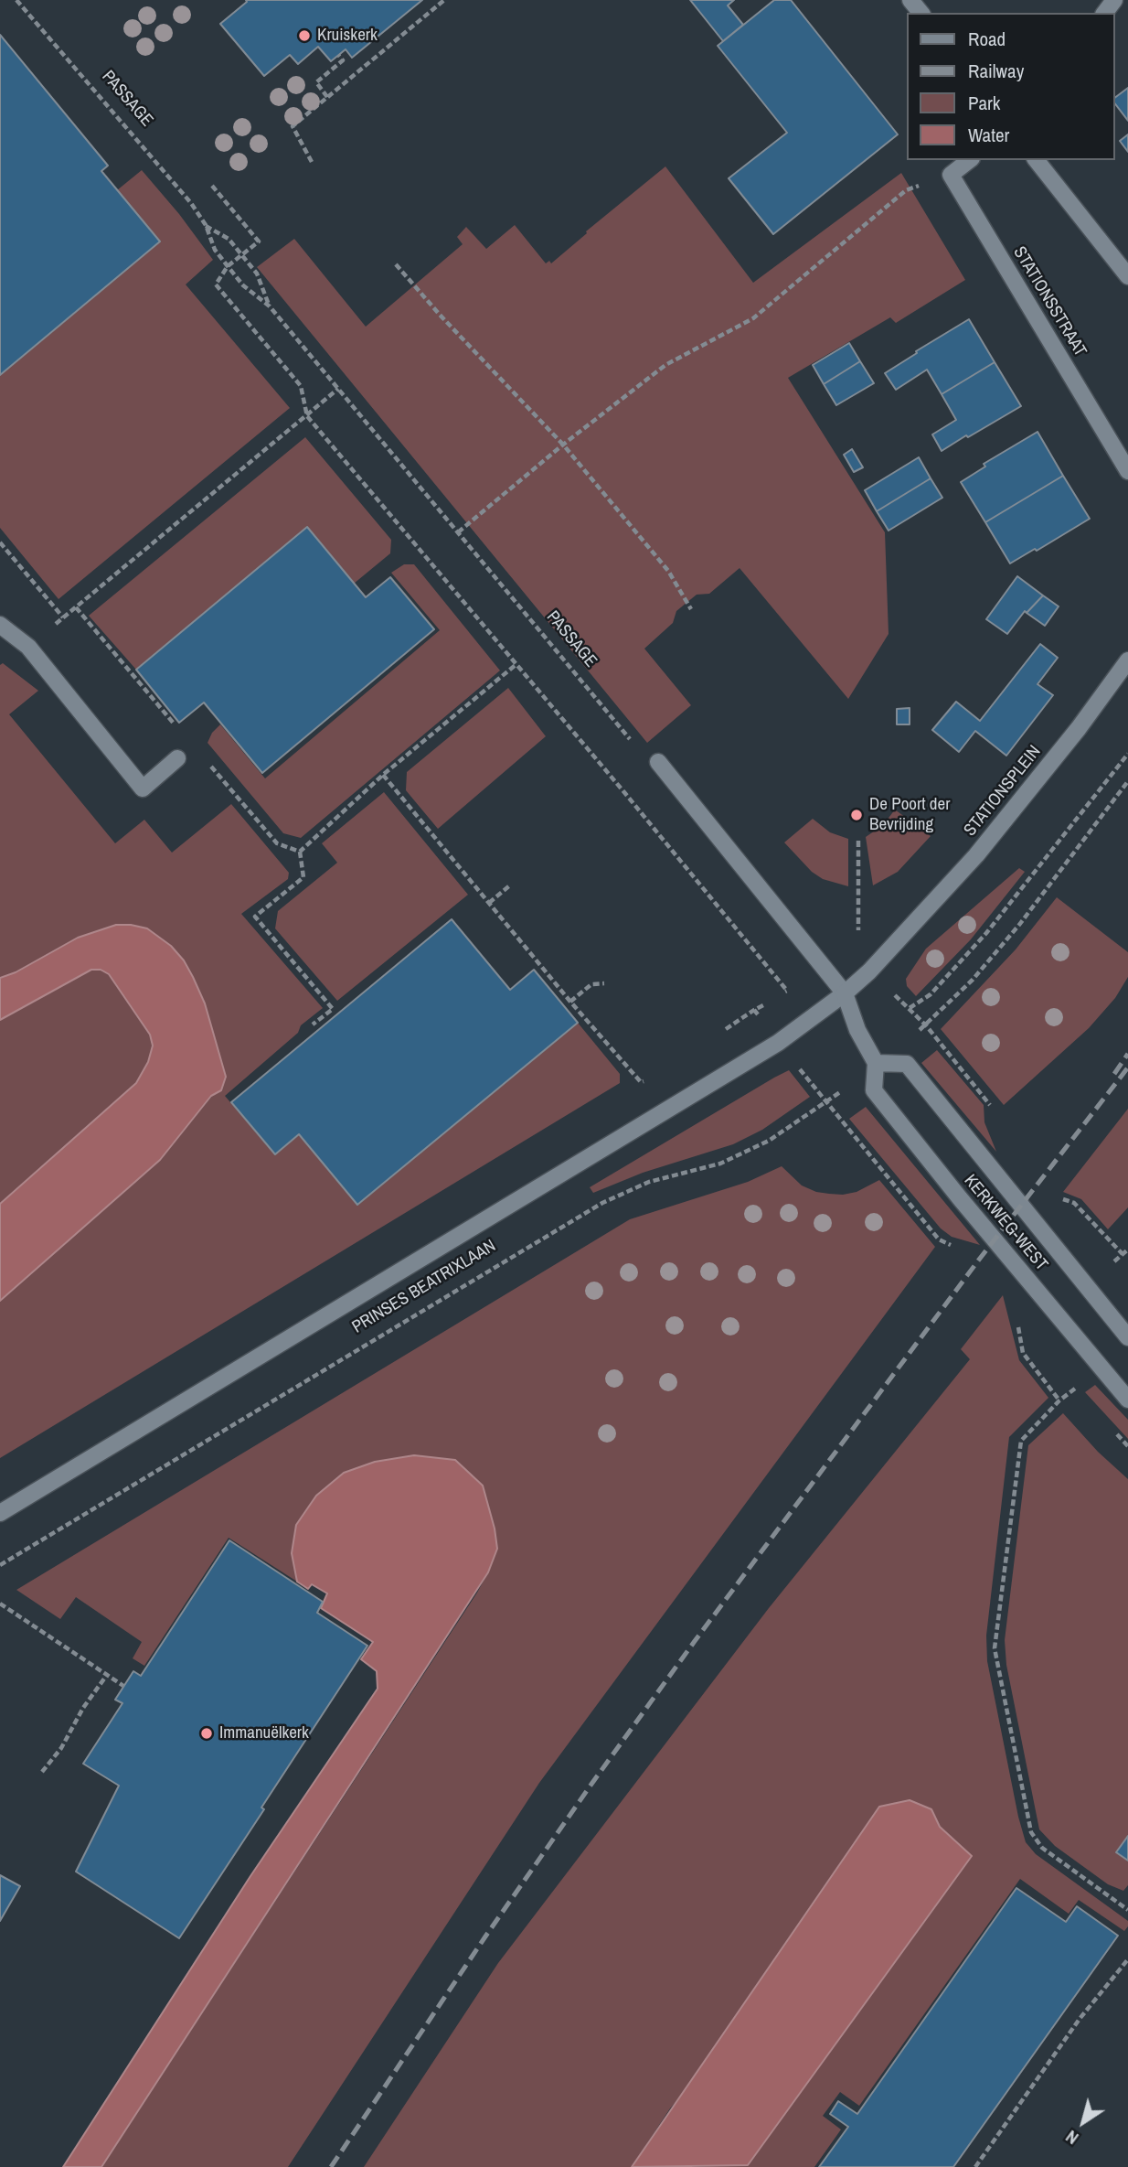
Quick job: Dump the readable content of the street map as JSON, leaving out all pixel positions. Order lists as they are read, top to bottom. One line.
{"streets":{"street":["STATIONSSTRAAT","STATIONSPLEIN","KERKWEG-WEST","PRINSES BEATRIXLAAN"],"path":["PASSAGE"]},"crossings":[["STATIONSPLEIN","KERKWEG-WEST"],["STATIONSPLEIN","PRINSES BEATRIXLAAN"],["KERKWEG-WEST","PRINSES BEATRIXLAAN"]],"places":["Kruiskerk","De Poort der Bevrijding","Immanuëlkerk"],"legend":["Road","Railway","Park","Water"],"north":"bottom left"}
